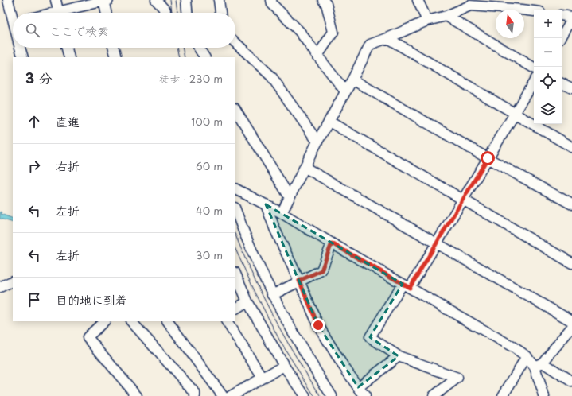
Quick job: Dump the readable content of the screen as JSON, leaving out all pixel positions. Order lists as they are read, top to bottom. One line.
{"north":"top","page":{"map_buttons":["+","−"],"search":"ここで検索","heading":["3 分","徒歩 · 230 m"],"list":[["直進","100 m"],["右折","60 m"],["左折","40 m"],["左折","30 m"],"目的地に到着"]}}
